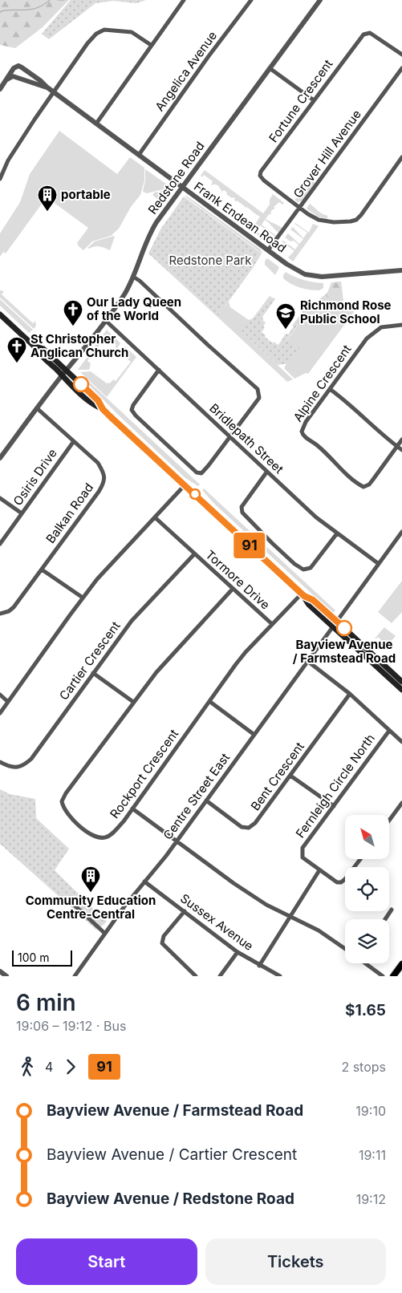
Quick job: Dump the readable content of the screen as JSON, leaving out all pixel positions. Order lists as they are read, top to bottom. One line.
{"streets":{"street":["Angelica Avenue","Fortune Crescent","Grover Hill Avenue","Redstone Road","Frank Endean Road","Alpine Crescent","Bridlepath Street","Osiris Drive","Balkan Road","Tormore Drive","Cartier Crescent","Rockport Crescent","Bent Crescent","Fernleigh Circle North","Centre Street East","Sussex Avenue"]},"crossings":[["Angelica Avenue","Frank Endean Road"],["Fortune Crescent","Grover Hill Avenue"],["Grover Hill Avenue","Frank Endean Road"],["Redstone Road","Frank Endean Road"],["Redstone Road","Bridlepath Street"],["Redstone Road","Balkan Road"],["Bridlepath Street","Centre Street East"],["Osiris Drive","Balkan Road"],["Tormore Drive","Cartier Crescent"],["Tormore Drive","Rockport Crescent"],["Bent Crescent","Centre Street East"],["Centre Street East","Sussex Avenue"]],"parks":["Redstone Park"],"places":{"building":["portable","Community Education Centre-Central"],"church":["Our Lady Queen of the World","St Christopher Anglican Church"],"school or university":["Richmond Rose Public School"],"other":["Bayview Avenue / Farmstead Road"]},"lines":["bus line 91"],"scale_bar":"100 m","north":"top left","page":{"on_map":"91","scale":"100 m","heading":["6 min","19:06 – 19:12 · Bus","$1.65"],"legs":["4","91","2 stops"],"list":[{"name":"Bayview Avenue / Farmstead Road","value":"19:10"},{"name":"Bayview Avenue / Cartier Crescent","value":"19:11"},{"name":"Bayview Avenue / Redstone Road","value":"19:12"}],"buttons":["Start","Tickets"]}}
